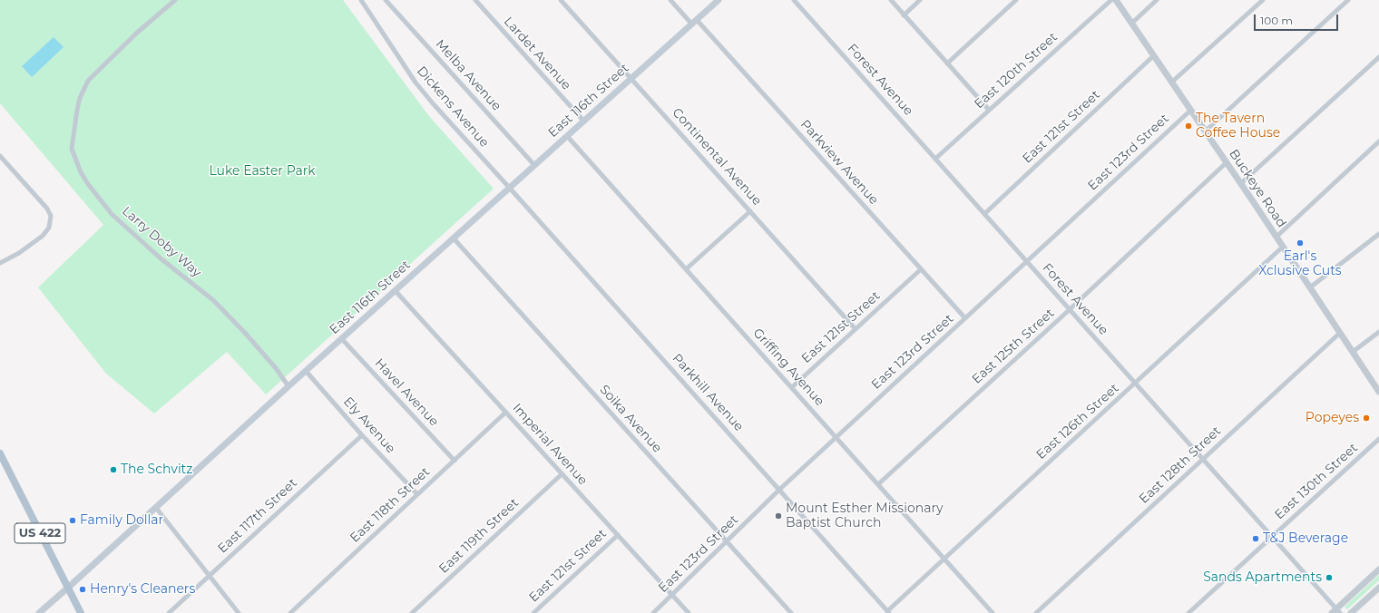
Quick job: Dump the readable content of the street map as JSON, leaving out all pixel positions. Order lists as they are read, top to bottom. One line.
{"streets":{"main road":["East 116th Street","US 422"],"street":["Lardet Avenue","East 120th Street","Melba Avenue","Forest Avenue","Dickens Avenue","East 121st Street","East 123rd Street","Continental Avenue","Parkview Avenue","Buckeye Road","Larry Doby Way","East 125th Street","Griffing Avenue","Havel Avenue","Parkhill Avenue","Soika Avenue","East 126th Street","Ely Avenue","Imperial Avenue","East 128th Street","East 130th Street","East 118th Street","East 117th Street","East 119th Street"]},"crossings":[["Lardet Avenue","East 116th Street"],["East 120th Street","Forest Avenue"],["Melba Avenue","East 116th Street"],["Forest Avenue","East 121st Street"],["Forest Avenue","East 123rd Street"],["Forest Avenue","East 125th Street"],["Forest Avenue","East 126th Street"],["Forest Avenue","East 128th Street"],["Forest Avenue","East 130th Street"],["East 116th Street","Dickens Avenue"],["East 116th Street","Continental Avenue"],["East 116th Street","Parkview Avenue"],["East 116th Street","Larry Doby Way"],["East 116th Street","Griffing Avenue"],["East 116th Street","Havel Avenue"],["East 116th Street","Parkhill Avenue"],["East 116th Street","Soika Avenue"],["East 116th Street","Ely Avenue"],["East 116th Street","Imperial Avenue"],["East 116th Street","US 422"],["Dickens Avenue","Parkhill Avenue"],["East 121st Street","Continental Avenue"],["East 121st Street","Parkview Avenue"],["East 121st Street","Buckeye Road"],["East 121st Street","Griffing Avenue"],["East 121st Street","Imperial Avenue"],["East 123rd Street","Parkview Avenue"],["East 123rd Street","Buckeye Road"],["East 123rd Street","Griffing Avenue"],["East 123rd Street","Parkhill Avenue"],["East 123rd Street","Soika Avenue"],["East 123rd Street","Imperial Avenue"],["Buckeye Road","East 125th Street"],["Buckeye Road","East 126th Street"],["Buckeye Road","East 128th Street"],["East 125th Street","Griffing Avenue"],["Griffing Avenue","East 126th Street"],["Havel Avenue","East 118th Street"],["Parkhill Avenue","East 126th Street"],["Ely Avenue","East 118th Street"],["Ely Avenue","East 117th Street"],["Imperial Avenue","East 118th Street"],["Imperial Avenue","East 119th Street"]],"parks":["Luke Easter Park"],"places":["The Tavern Coffee House","Earl's Xclusive Cuts","Popeyes","The Schvitz","Mount Esther Missionary Baptist Church","Family Dollar","T&J Beverage","Sands Apartments","Henry's Cleaners"],"scale_bar":"100 m"}
